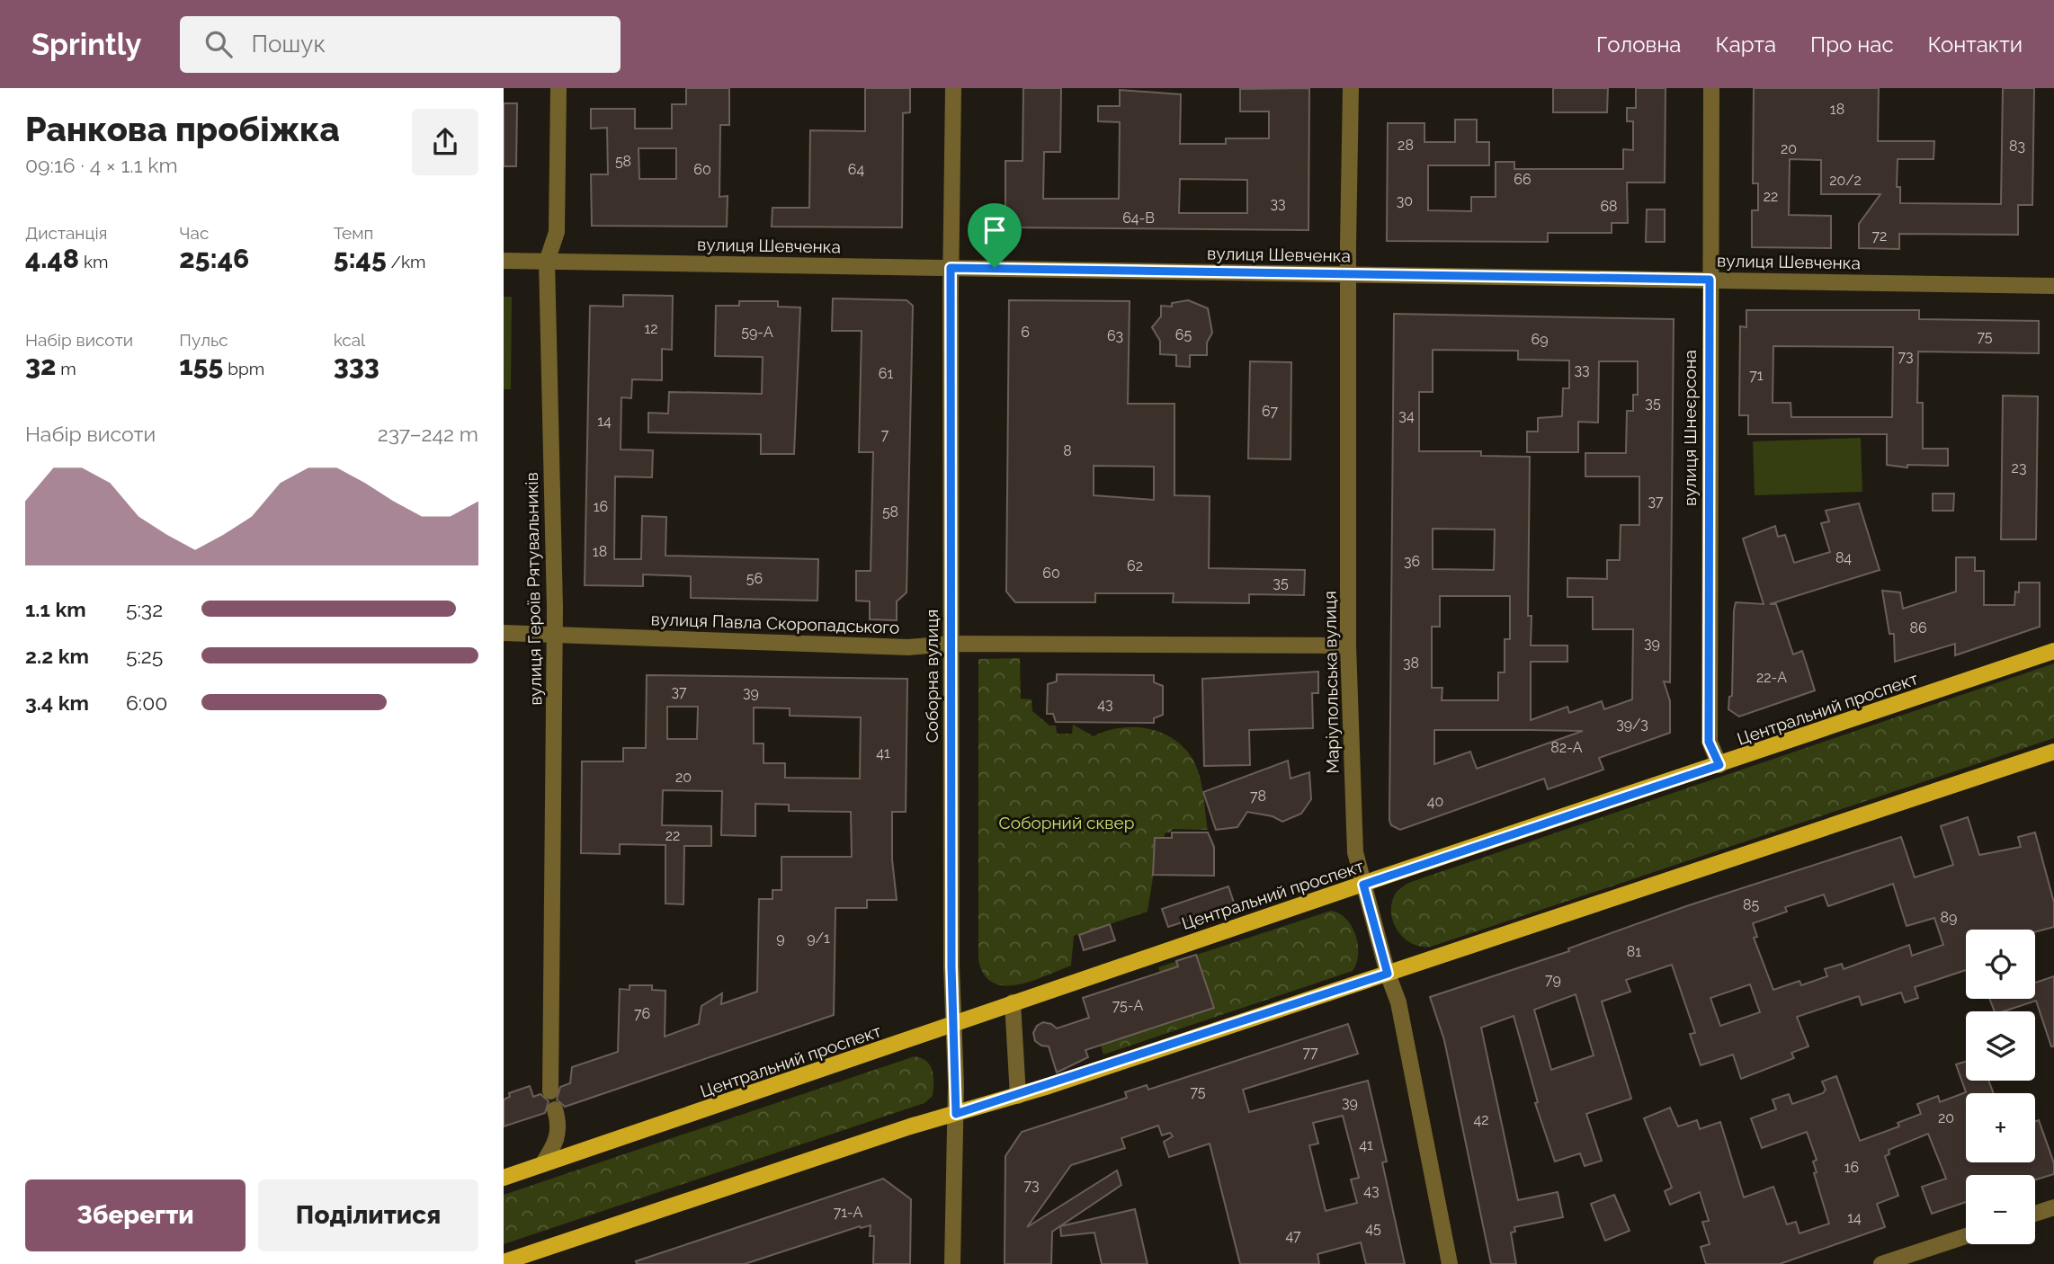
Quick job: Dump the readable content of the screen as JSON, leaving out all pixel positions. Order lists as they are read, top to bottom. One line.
{"streets":{"main road":["Центральний проспект"],"street":["вулиця Шевченка","вулиця Шнеєрсона","вулиця Героїв Рятувальників","вулиця Павла Скоропадського","Соборна вулиця","Маріупольська вулиця"]},"crossings":[["вулиця Шевченка","вулиця Шнеєрсона"],["вулиця Шевченка","вулиця Героїв Рятувальників"],["вулиця Шевченка","Соборна вулиця"],["вулиця Шевченка","Маріупольська вулиця"],["вулиця Шнеєрсона","Центральний проспект"],["вулиця Героїв Рятувальників","вулиця Павла Скоропадського"],["вулиця Павла Скоропадського","Соборна вулиця"],["вулиця Павла Скоропадського","Маріупольська вулиця"],["Соборна вулиця","Центральний проспект"],["Маріупольська вулиця","Центральний проспект"]],"parks":["Соборний сквер"],"house_numbers":["18","28","83","20","58","60","64","66","20/2","22","30","33","68","64-В","72","12","59-А","6","65","63","75","69","73","33","61","71","35","67","34","14","7","8","23","37","16","58","18","84","36","62","60","56","35","86","39","38","22-А","37","39","43","39/3","82-А","41","20","78","40","22","85","89","9","9/1","81","79","75-А","76","77","75","39","20","42","41","16","73","43","71-А","14","45","47"],"page":{"header":"Sprintly","search":"Пошук","nav":["Головна","Карта","Про нас","Контакти"],"heading":["Ранкова пробіжка","09:16 · 4 × 1.1 km"],"stats":[["Дистанція","4.48 km"],["Час","25:46"],["Темп","5:45 /km"],["Набір висоти","32 m"],["Пульс","155 bpm"],["kcal","333"]],"chart":["Набір висоти","237–242 m"],"list":[{"name":"1.1 km","note":"5:32"},{"name":"2.2 km","note":"5:25"},{"name":"3.4 km","note":"6:00"}],"map_buttons":["+","−"],"buttons":["Зберегти","Поділитися"]}}
